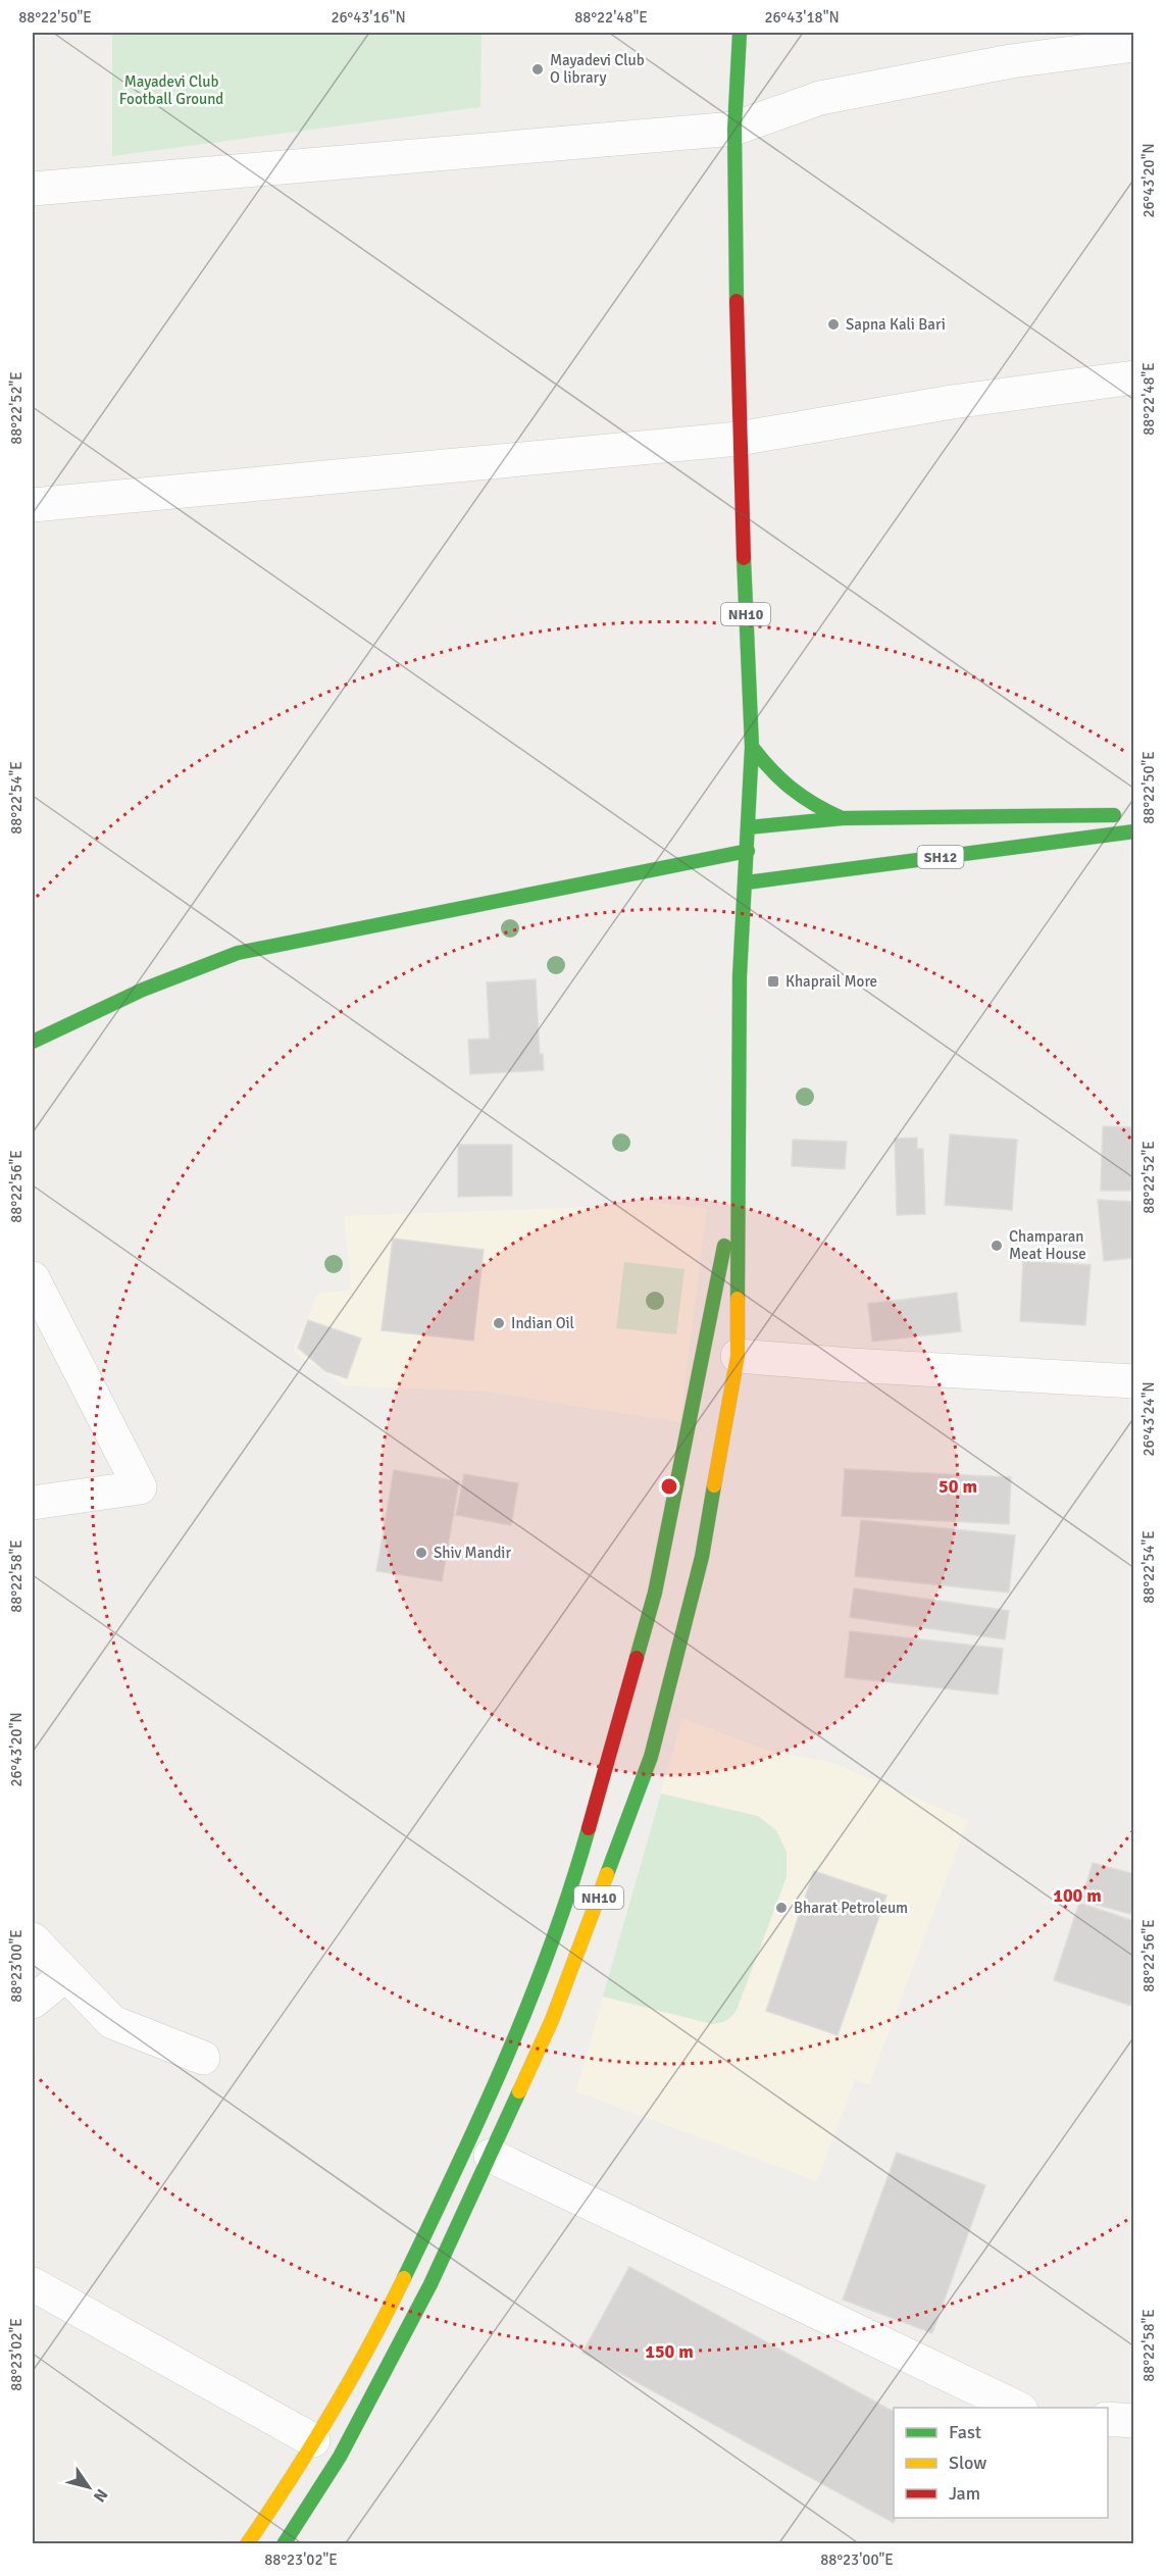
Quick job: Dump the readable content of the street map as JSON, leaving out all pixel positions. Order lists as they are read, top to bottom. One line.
{"streets":{"main road":["NH10","SH12"]},"crossings":[["NH10","SH12"]],"parks":["Mayadevi Club Football Ground"],"places":{"other":["Mayadevi Club O library","Sapna Kali Bari","Champaran Meat House","Indian Oil","Shiv Mandir","Bharat Petroleum"],"transit":["Khaprail More"]},"legend":["Fast","Slow","Jam"],"north":"bottom right","coordinates":["88°22'50\"E","26°43'16\"N","88°22'48\"E","26°43'18\"N","26°43'20\"N","88°22'52\"E","88°22'54\"E","88°22'56\"E","26°43'24\"N","88°22'58\"E","88°23'00\"E","88°23'02\"E"],"rings":["50 m","100 m","150 m"]}
